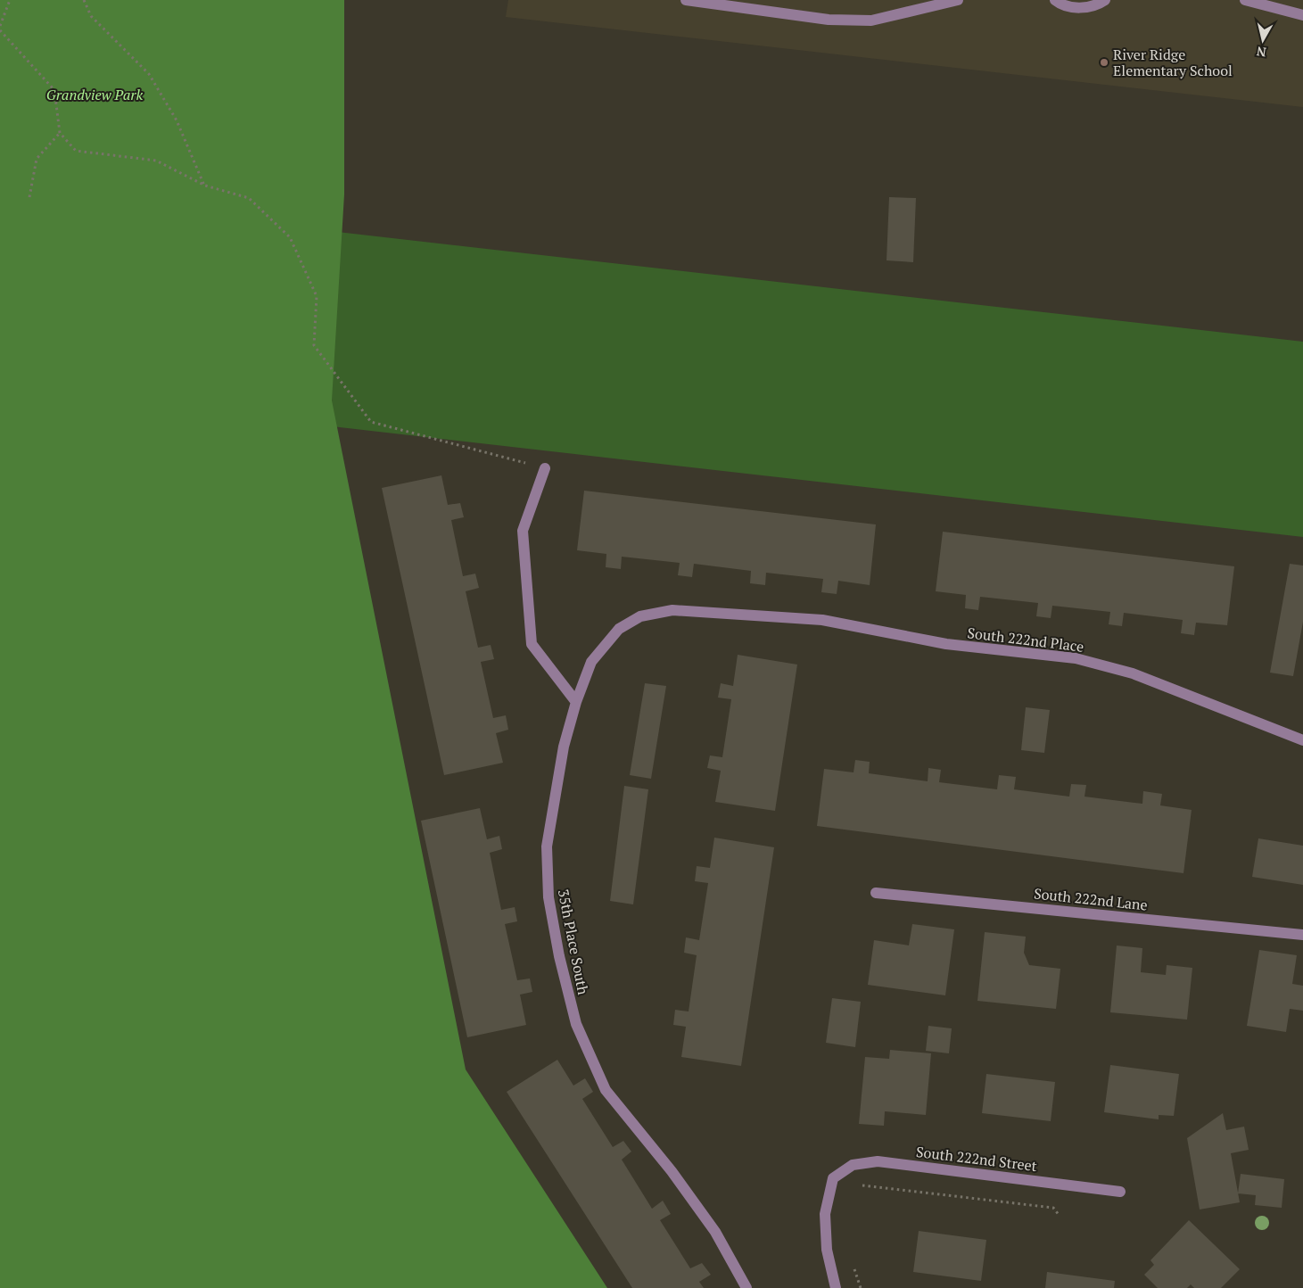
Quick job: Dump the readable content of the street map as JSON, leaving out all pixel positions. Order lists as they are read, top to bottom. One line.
{"streets":{"street":["South 222nd Place","South 222nd Lane","35th Place South","South 222nd Street"]},"crossings":[["South 222nd Place","35th Place South"]],"parks":["Grandview Park"],"places":["River Ridge Elementary School"],"north":"bottom"}
